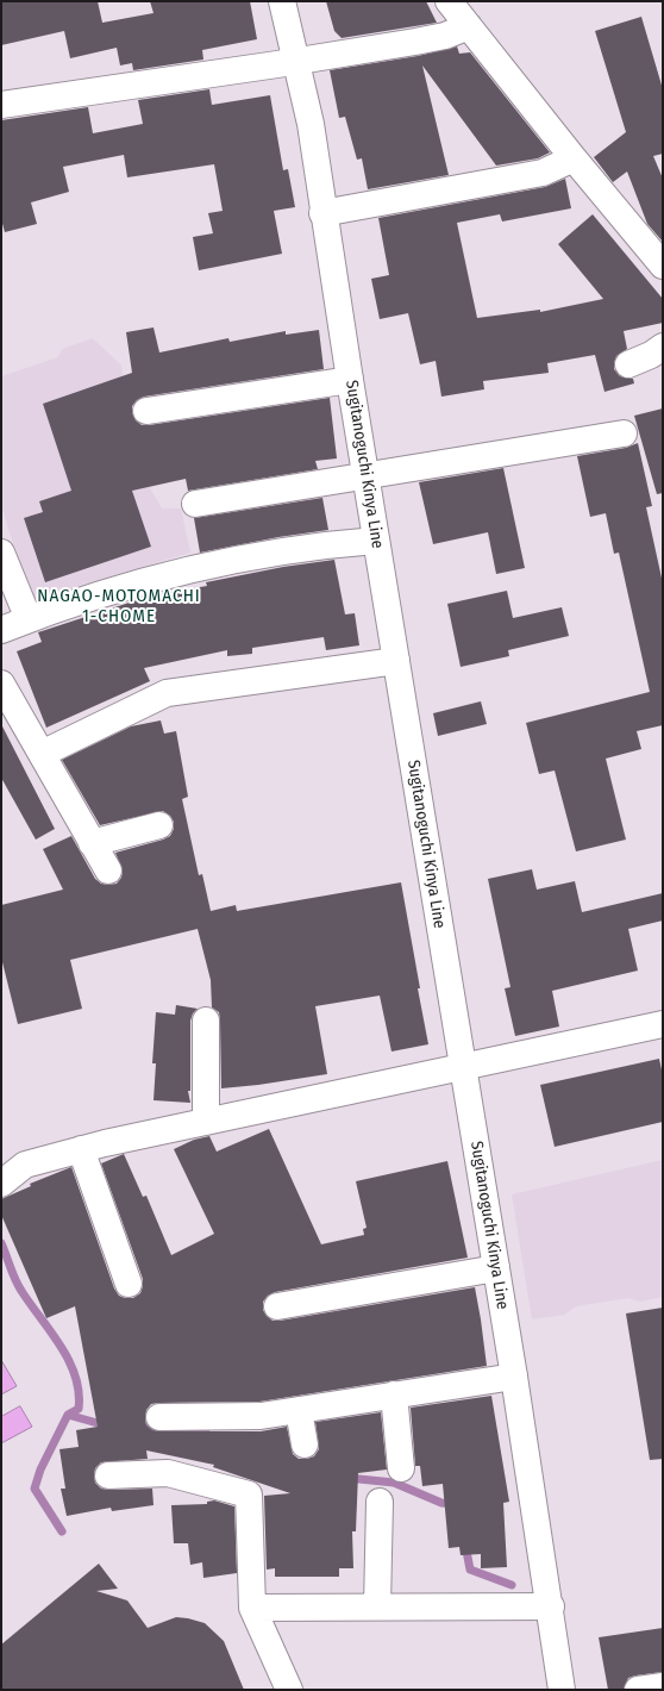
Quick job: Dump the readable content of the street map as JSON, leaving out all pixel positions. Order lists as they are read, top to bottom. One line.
{"streets":{"street":["Sugitanoguchi Kinya Line"]},"districts":["NAGAO-MOTOMACHI 1-CHOME"]}
